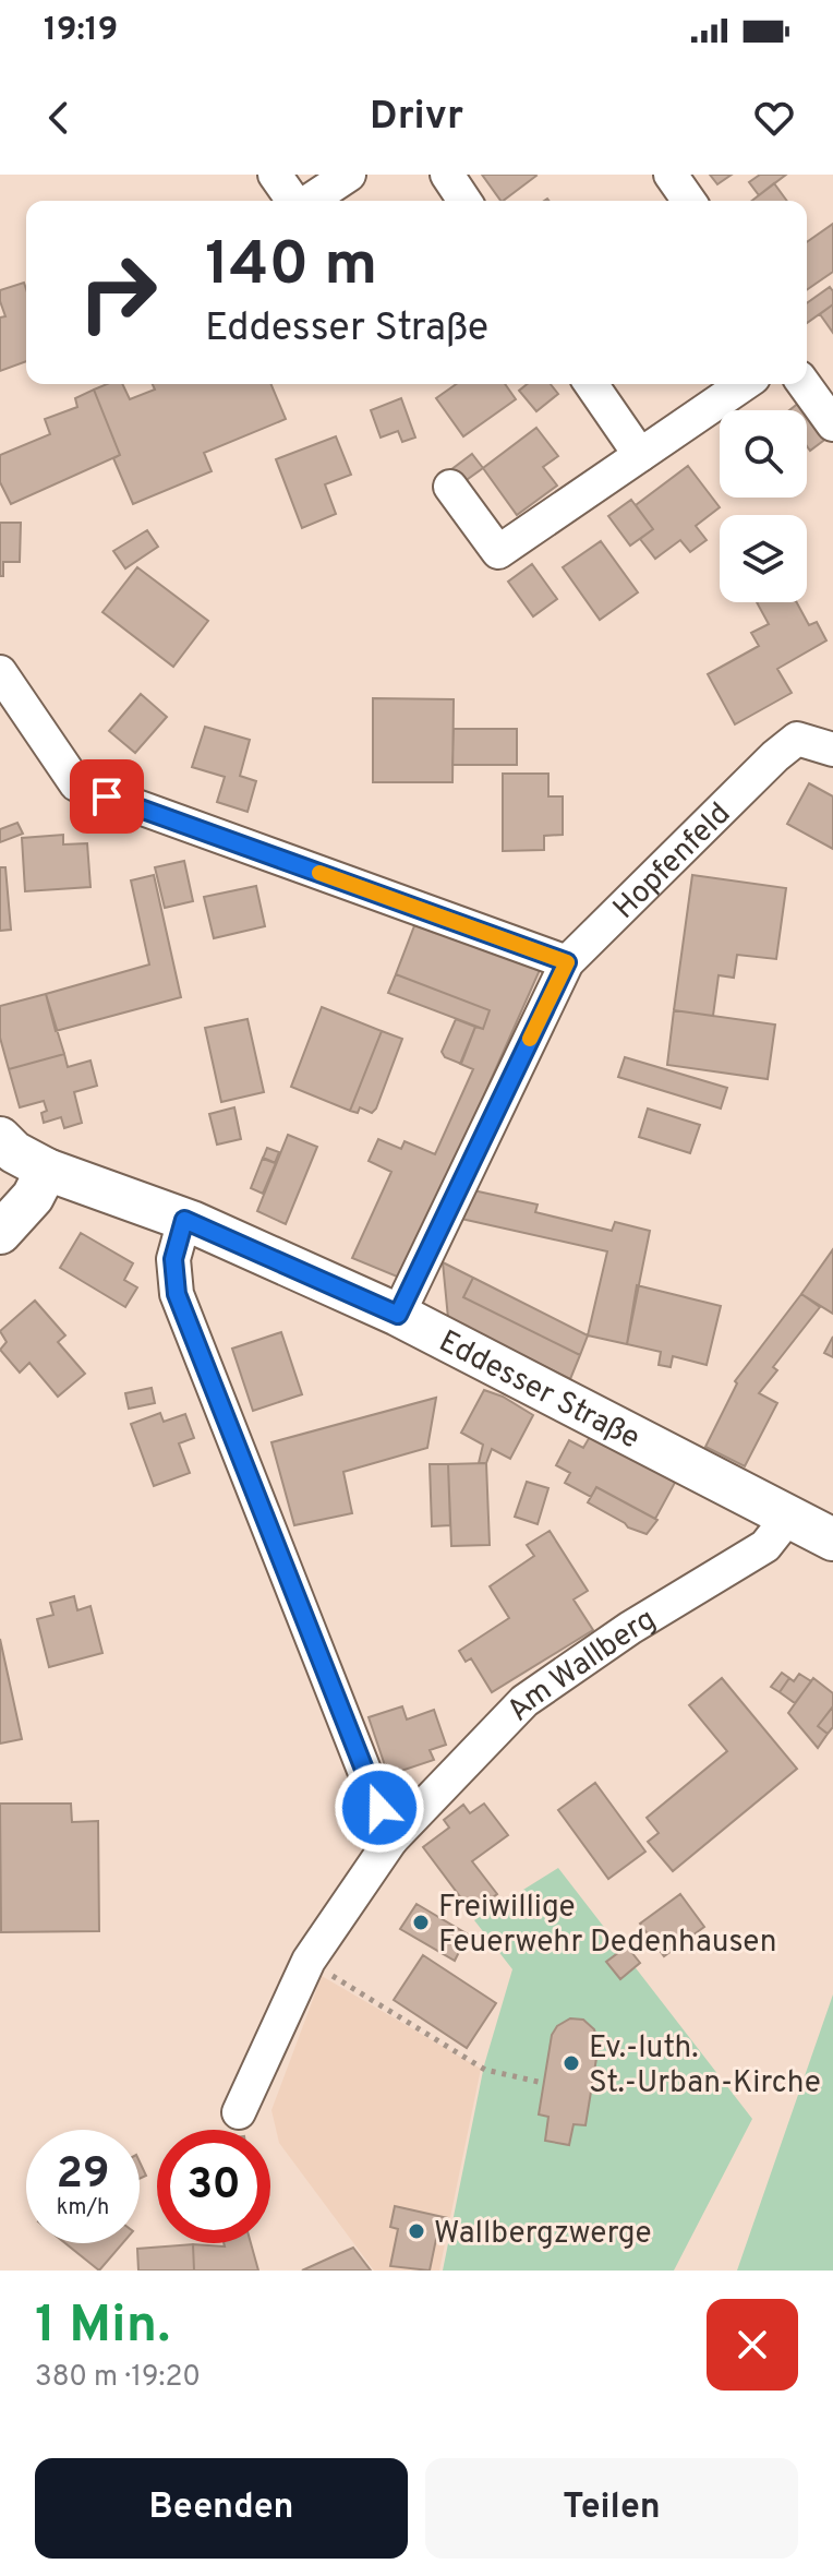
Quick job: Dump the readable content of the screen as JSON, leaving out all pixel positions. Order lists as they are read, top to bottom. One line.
{"streets":{"street":["Hopfenfeld","Eddesser Straße","Am Wallberg"]},"crossings":[["Hopfenfeld","Eddesser Straße"],["Eddesser Straße","Am Wallberg"]],"places":["Freiwillige Feuerwehr Dedenhausen","Ev.-luth. St.-Urban-Kirche","Wallbergzwerge"],"page":{"status":"19:19","header":"Drivr","turn":["140 m","Eddesser Straße"],"speed":"29 km/h","limit":"30","heading":["1 Min.","380 m · 19:20"],"buttons":["Beenden","Teilen"]}}
